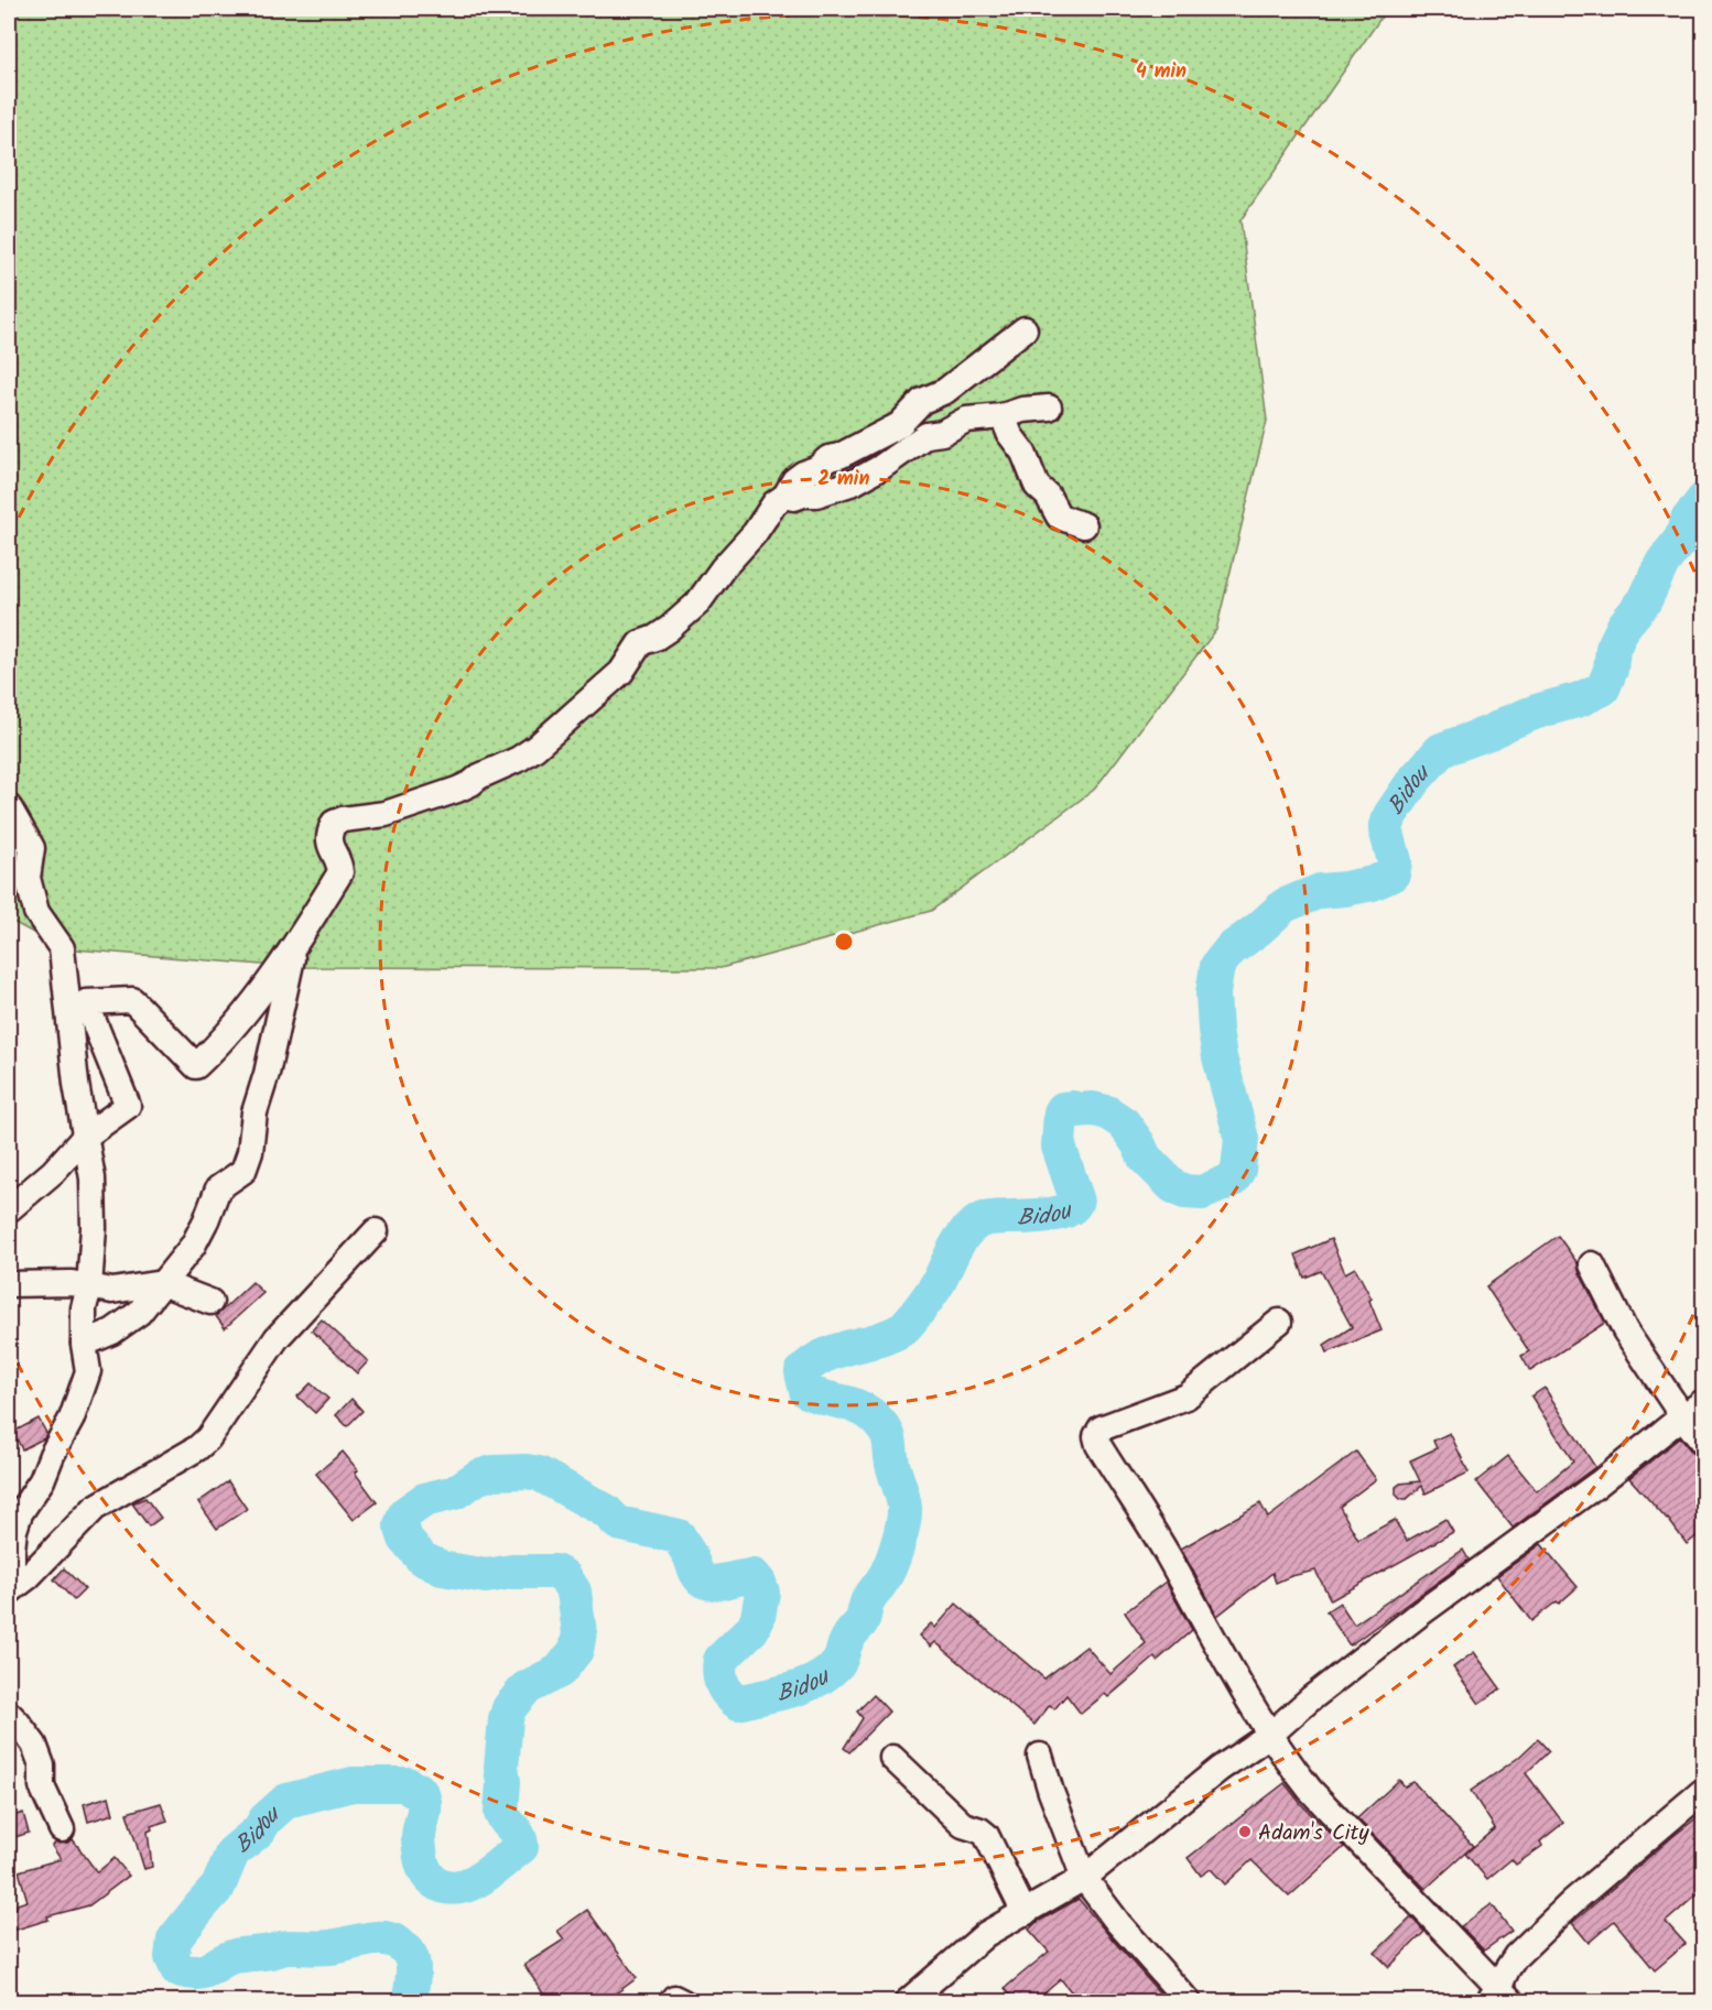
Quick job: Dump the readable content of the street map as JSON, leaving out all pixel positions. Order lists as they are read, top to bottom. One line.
{"water":["Bidou"],"places":["Adam's City"],"rings":["4 min","2 min"]}
